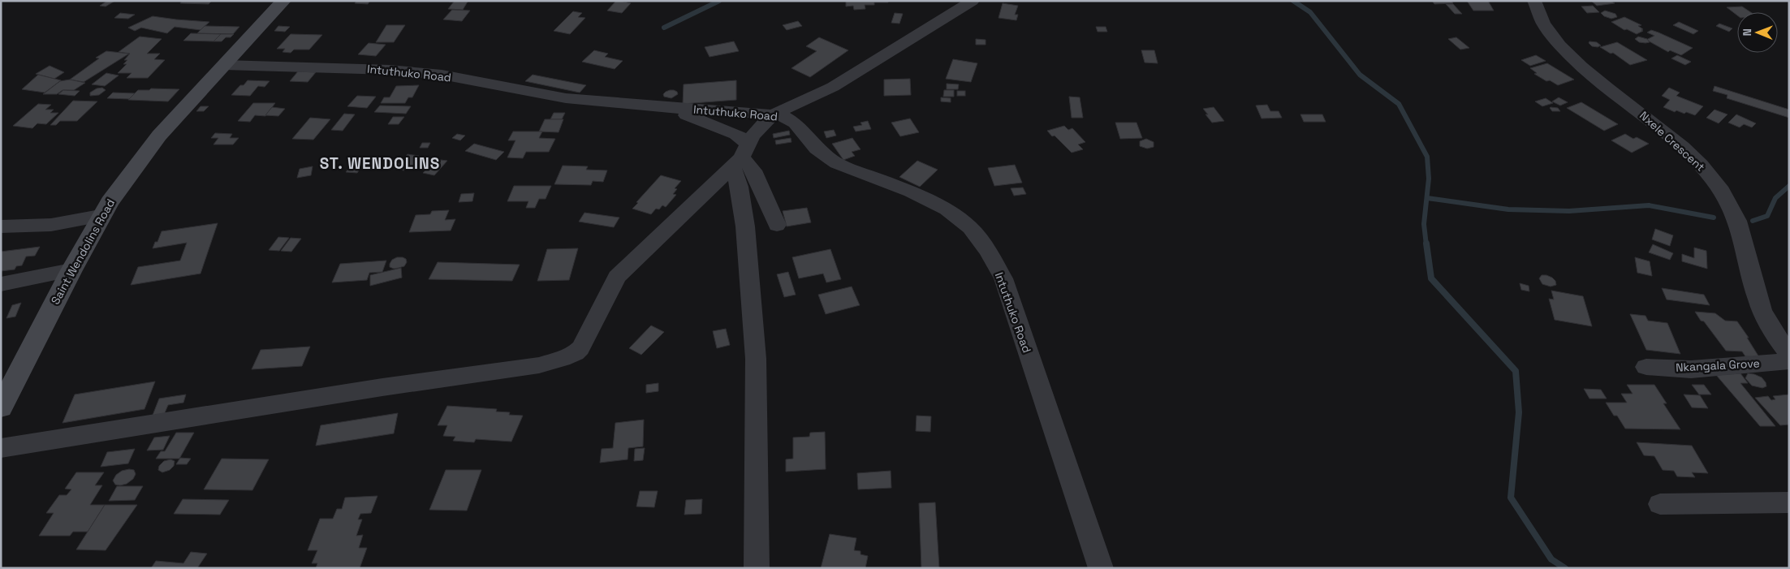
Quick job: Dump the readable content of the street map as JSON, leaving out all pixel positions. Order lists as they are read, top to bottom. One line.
{"streets":{"street":["Intuthuko Road","Nxele Crescent","Saint Wendolins Road","Nkangala Grove"]},"crossings":[["Intuthuko Road","Saint Wendolins Road"]],"districts":["ST. WENDOLINS"],"north":"left"}
